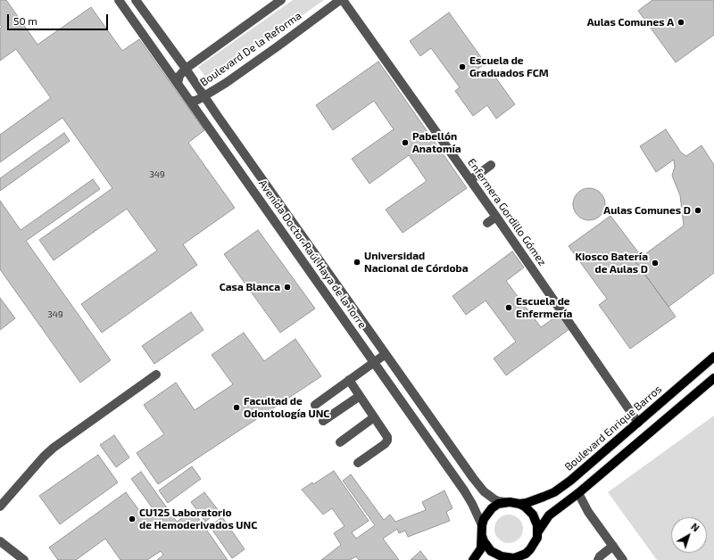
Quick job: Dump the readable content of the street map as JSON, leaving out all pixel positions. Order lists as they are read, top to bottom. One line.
{"streets":{"main road":["Boulevard Enrique Barros"],"street":["Boulevard De la Reforma","Enfermera Gordillo Gómez","Avenida Doctor Raúl Haya de la Torre"]},"crossings":[["Boulevard De la Reforma","Avenida Doctor Raúl Haya de la Torre"],["Enfermera Gordillo Gómez","Boulevard Enrique Barros"],["Avenida Doctor Raúl Haya de la Torre","Boulevard Enrique Barros"]],"places":["Aulas Comunes A","Escuela de Graduados FCM","Pabellón Anatomía","Aulas Comunes D","Universidad Nacional de Córdoba","Kiosco Batería de Aulas D","Casa Blanca","Escuela de Enfermería","Facultad de Odontología UNC","CU125 Laboratorio de Hemoderivados UNC"],"house_numbers":["349","349"],"scale_bar":"50 m","north":"top right"}
